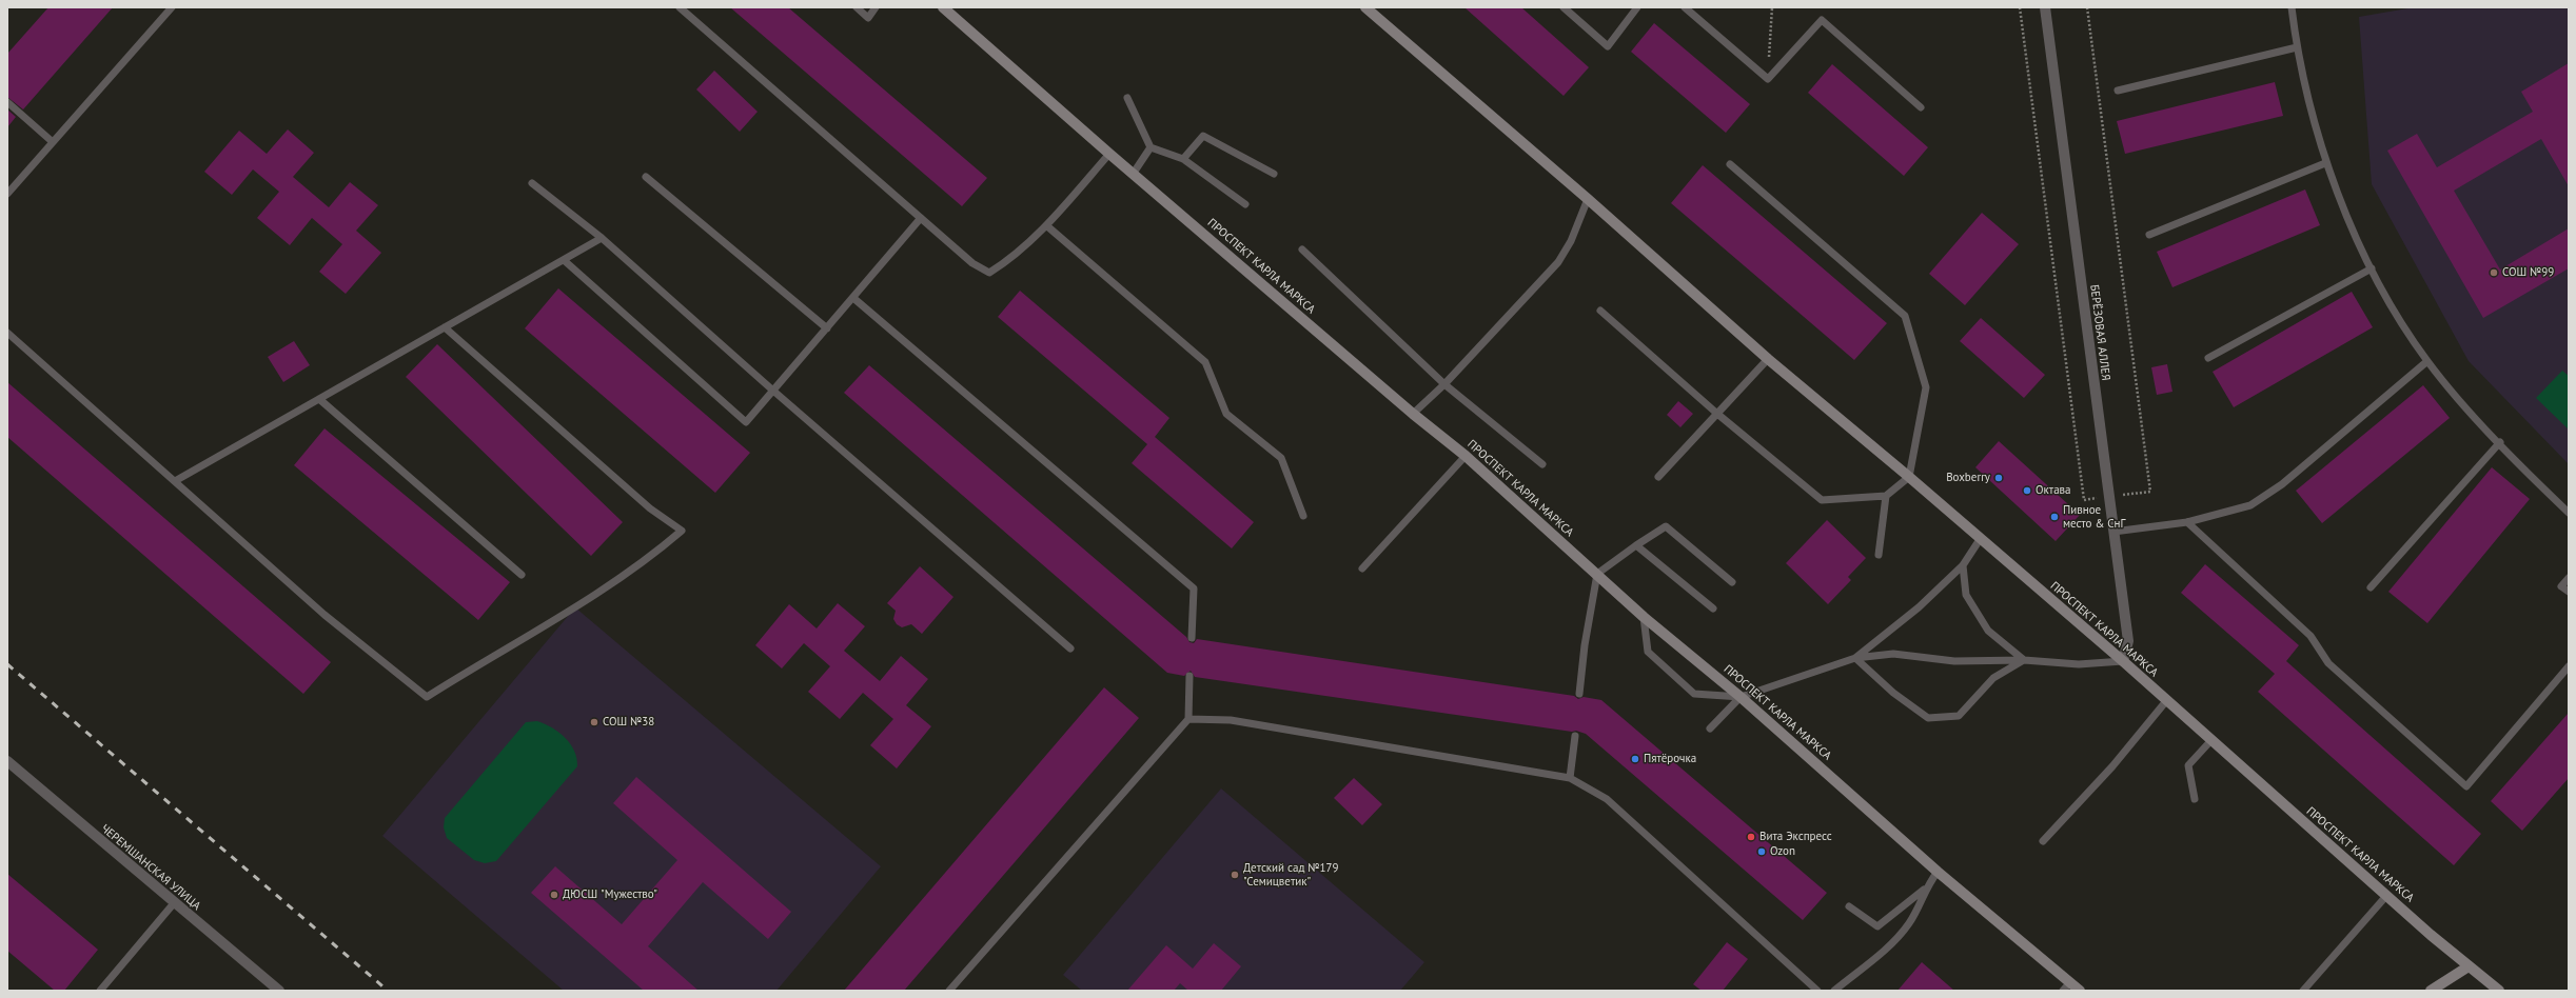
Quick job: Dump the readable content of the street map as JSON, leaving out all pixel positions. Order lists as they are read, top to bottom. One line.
{"streets":{"main road":["ПРОСПЕКТ КАРЛА МАРКСА"],"street":["БЕРЁЗОВАЯ АЛЛЕЯ","ЧЕРЕМШАНСКАЯ УЛИЦА"]},"crossings":[["ПРОСПЕКТ КАРЛА МАРКСА","БЕРЁЗОВАЯ АЛЛЕЯ"]],"places":["СОШ №99","Boxberry","Октава","Пивное место & СнГ","СОШ №38","Пятёрочка","Вита Экспресс","Ozon","Детский сад №179 \"Семицветик\"","ДЮСШ \"Мужество\""]}
